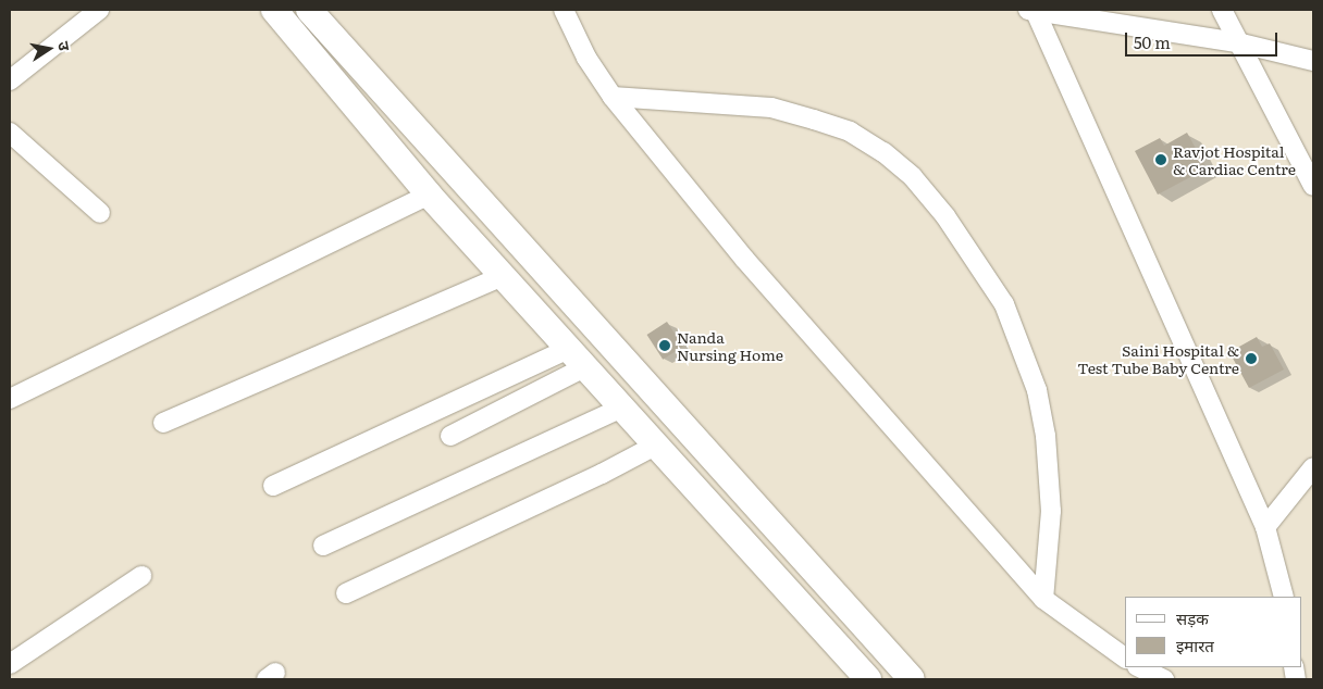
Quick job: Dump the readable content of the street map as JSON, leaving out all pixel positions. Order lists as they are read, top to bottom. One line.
{"places":["Ravjot Hospital & Cardiac Centre","Nanda Nursing Home","Saini Hospital & Test Tube Baby Centre"],"legend":["सड़क","इमारत"],"scale_bar":"50 m","north":"right"}
